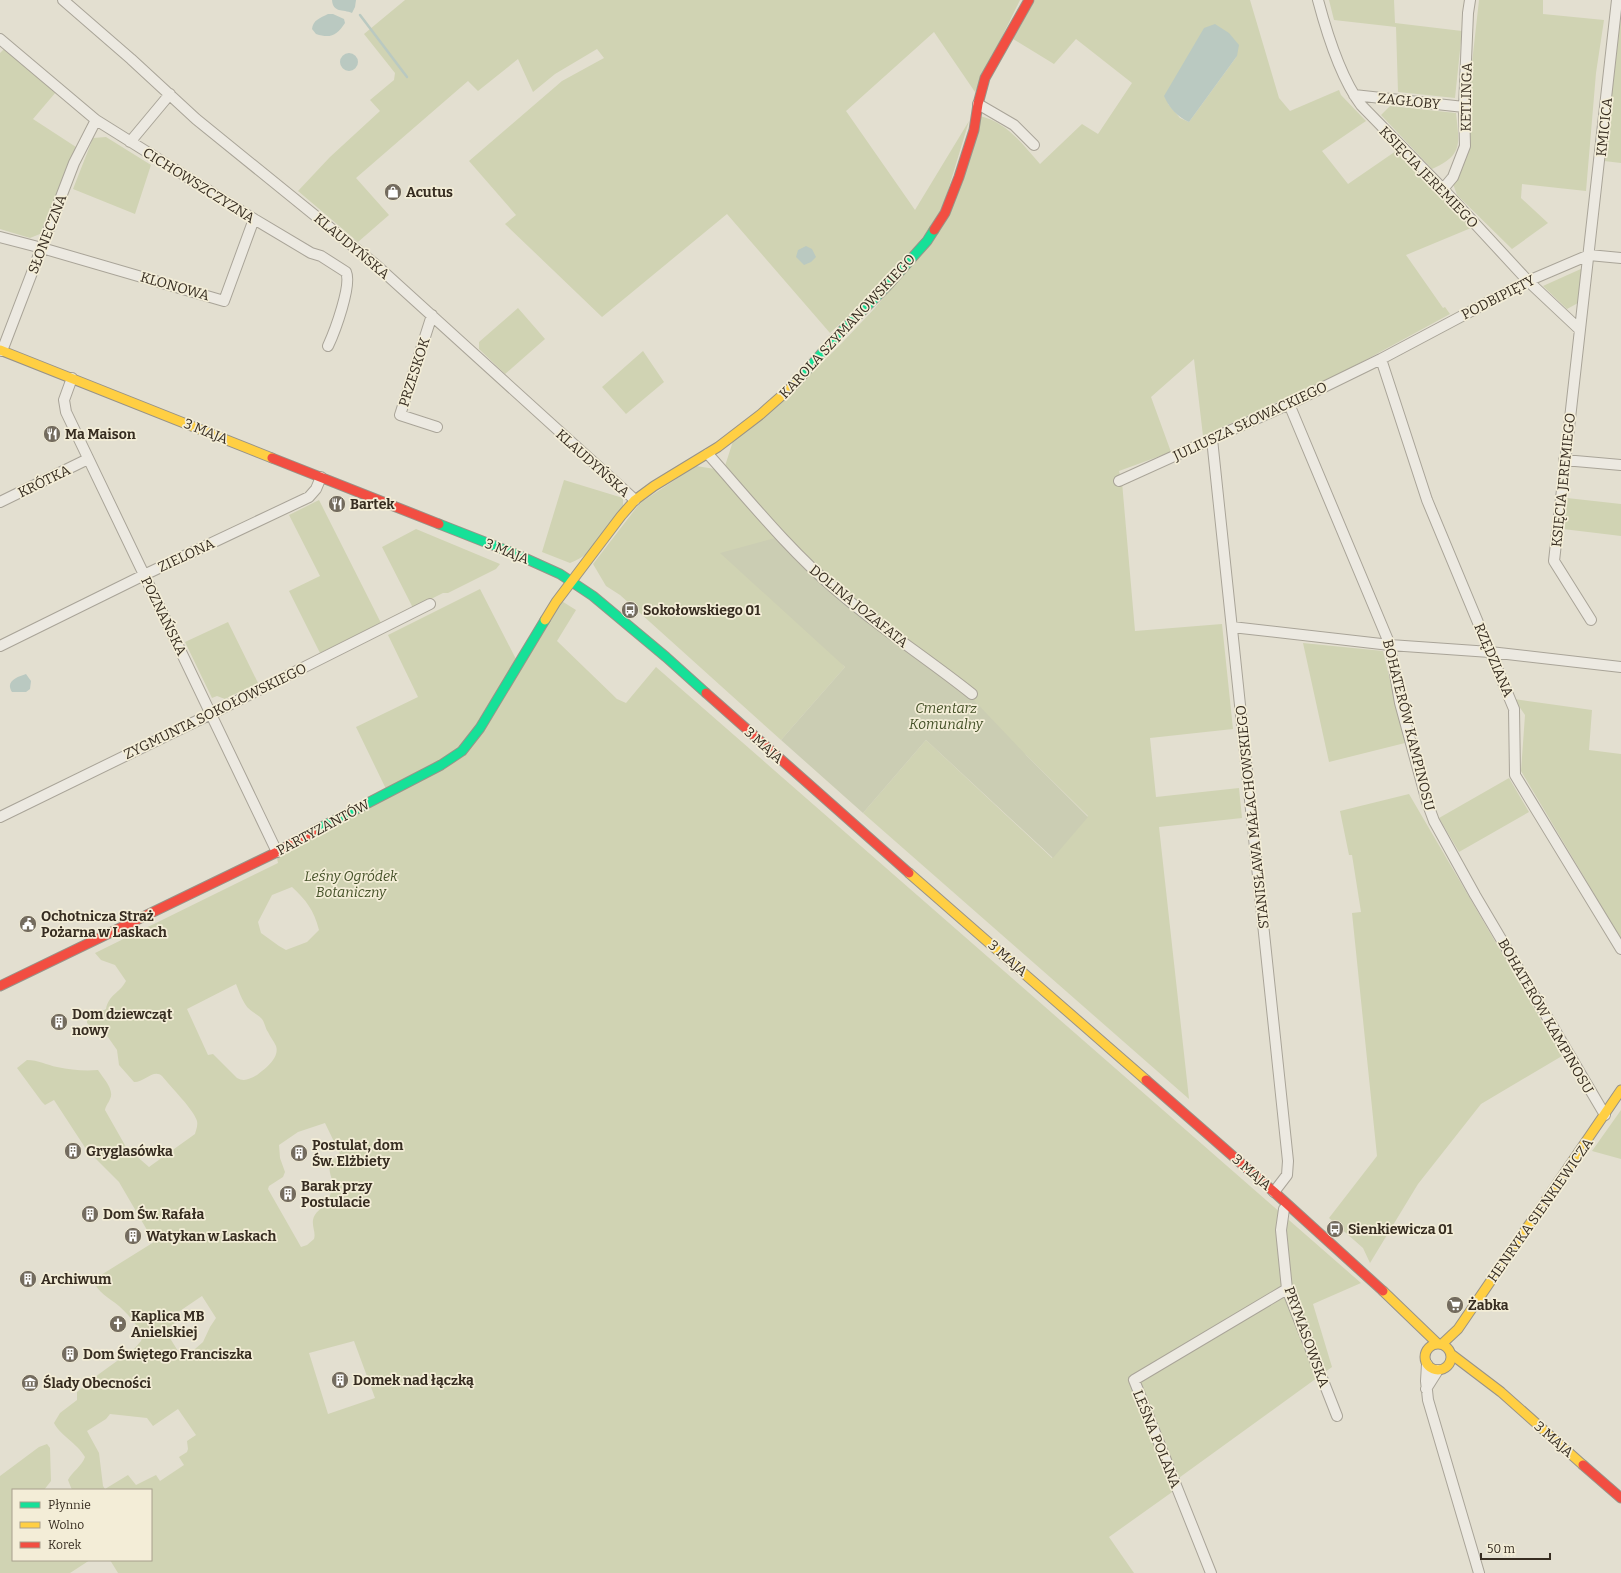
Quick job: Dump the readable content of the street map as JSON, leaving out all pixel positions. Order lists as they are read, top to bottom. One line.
{"streets":{"street":["KETLINGA","ZAGŁOBY","KMICICA","KSIĘCIA JEREMIEGO","CICHOWSZCZYZNA","SŁONECZNA","KLAUDYŃSKA","KLONOWA","PODBIPIĘTY","KAROLA SZYMANOWSKIEGO","PRZESKOK","JULIUSZA SŁOWACKIEGO","3 MAJA","KRÓTKA","ZIELONA","DOLINA JOZAFATA","POZNAŃSKA","RZĘDZIANA","ZYGMUNTA SOKOŁOWSKIEGO","BOHATERÓW KAMPINOSU","STANISŁAWA MAŁACHOWSKIEGO","PARTYZANTÓW","HENRYKA SIENKIEWICZA","PRYMASOWSKA","LEŚNA POLANA"]},"crossings":[["KETLINGA","ZAGŁOBY"],["KETLINGA","KSIĘCIA JEREMIEGO"],["ZAGŁOBY","KSIĘCIA JEREMIEGO"],["KMICICA","KSIĘCIA JEREMIEGO"],["KMICICA","PODBIPIĘTY"],["KSIĘCIA JEREMIEGO","PODBIPIĘTY"],["CICHOWSZCZYZNA","SŁONECZNA"],["CICHOWSZCZYZNA","KLONOWA"],["SŁONECZNA","KLONOWA"],["SŁONECZNA","3 MAJA"],["KLAUDYŃSKA","KAROLA SZYMANOWSKIEGO"],["KLAUDYŃSKA","PRZESKOK"],["PODBIPIĘTY","JULIUSZA SŁOWACKIEGO"],["PODBIPIĘTY","RZĘDZIANA"],["KAROLA SZYMANOWSKIEGO","3 MAJA"],["KAROLA SZYMANOWSKIEGO","DOLINA JOZAFATA"],["KAROLA SZYMANOWSKIEGO","PARTYZANTÓW"],["JULIUSZA SŁOWACKIEGO","RZĘDZIANA"],["JULIUSZA SŁOWACKIEGO","BOHATERÓW KAMPINOSU"],["JULIUSZA SŁOWACKIEGO","STANISŁAWA MAŁACHOWSKIEGO"],["3 MAJA","ZIELONA"],["3 MAJA","POZNAŃSKA"],["3 MAJA","STANISŁAWA MAŁACHOWSKIEGO"],["3 MAJA","PARTYZANTÓW"],["3 MAJA","HENRYKA SIENKIEWICZA"],["KRÓTKA","POZNAŃSKA"],["ZIELONA","POZNAŃSKA"],["POZNAŃSKA","ZYGMUNTA SOKOŁOWSKIEGO"],["POZNAŃSKA","PARTYZANTÓW"],["BOHATERÓW KAMPINOSU","HENRYKA SIENKIEWICZA"],["PRYMASOWSKA","LEŚNA POLANA"]],"parks":["Cmentarz Komunalny","Leśny Ogródek Botaniczny"],"places":{"shop":["Acutus"],"restaurant":["Ma Maison","Bartek"],"bus stop":["Sokołowskiego 01","Sienkiewicza 01"],"public building":["Ochotnicza Straż Pożarna w Laskach"],"building":["Dom dziewcząt nowy","Gryglasówka","Postulat, dom Św. Elżbiety","Barak przy Postulacie","Dom Św. Rafała","Watykan w Laskach","Archiwum","Dom Świętego Franciszka","Domek nad łączką"],"supermarket":["Żabka"],"church":["Kaplica MB Anielskiej"],"museum":["Ślady Obecności"]},"legend":["Płynnie","Wolno","Korek"],"scale_bar":"50 m"}
